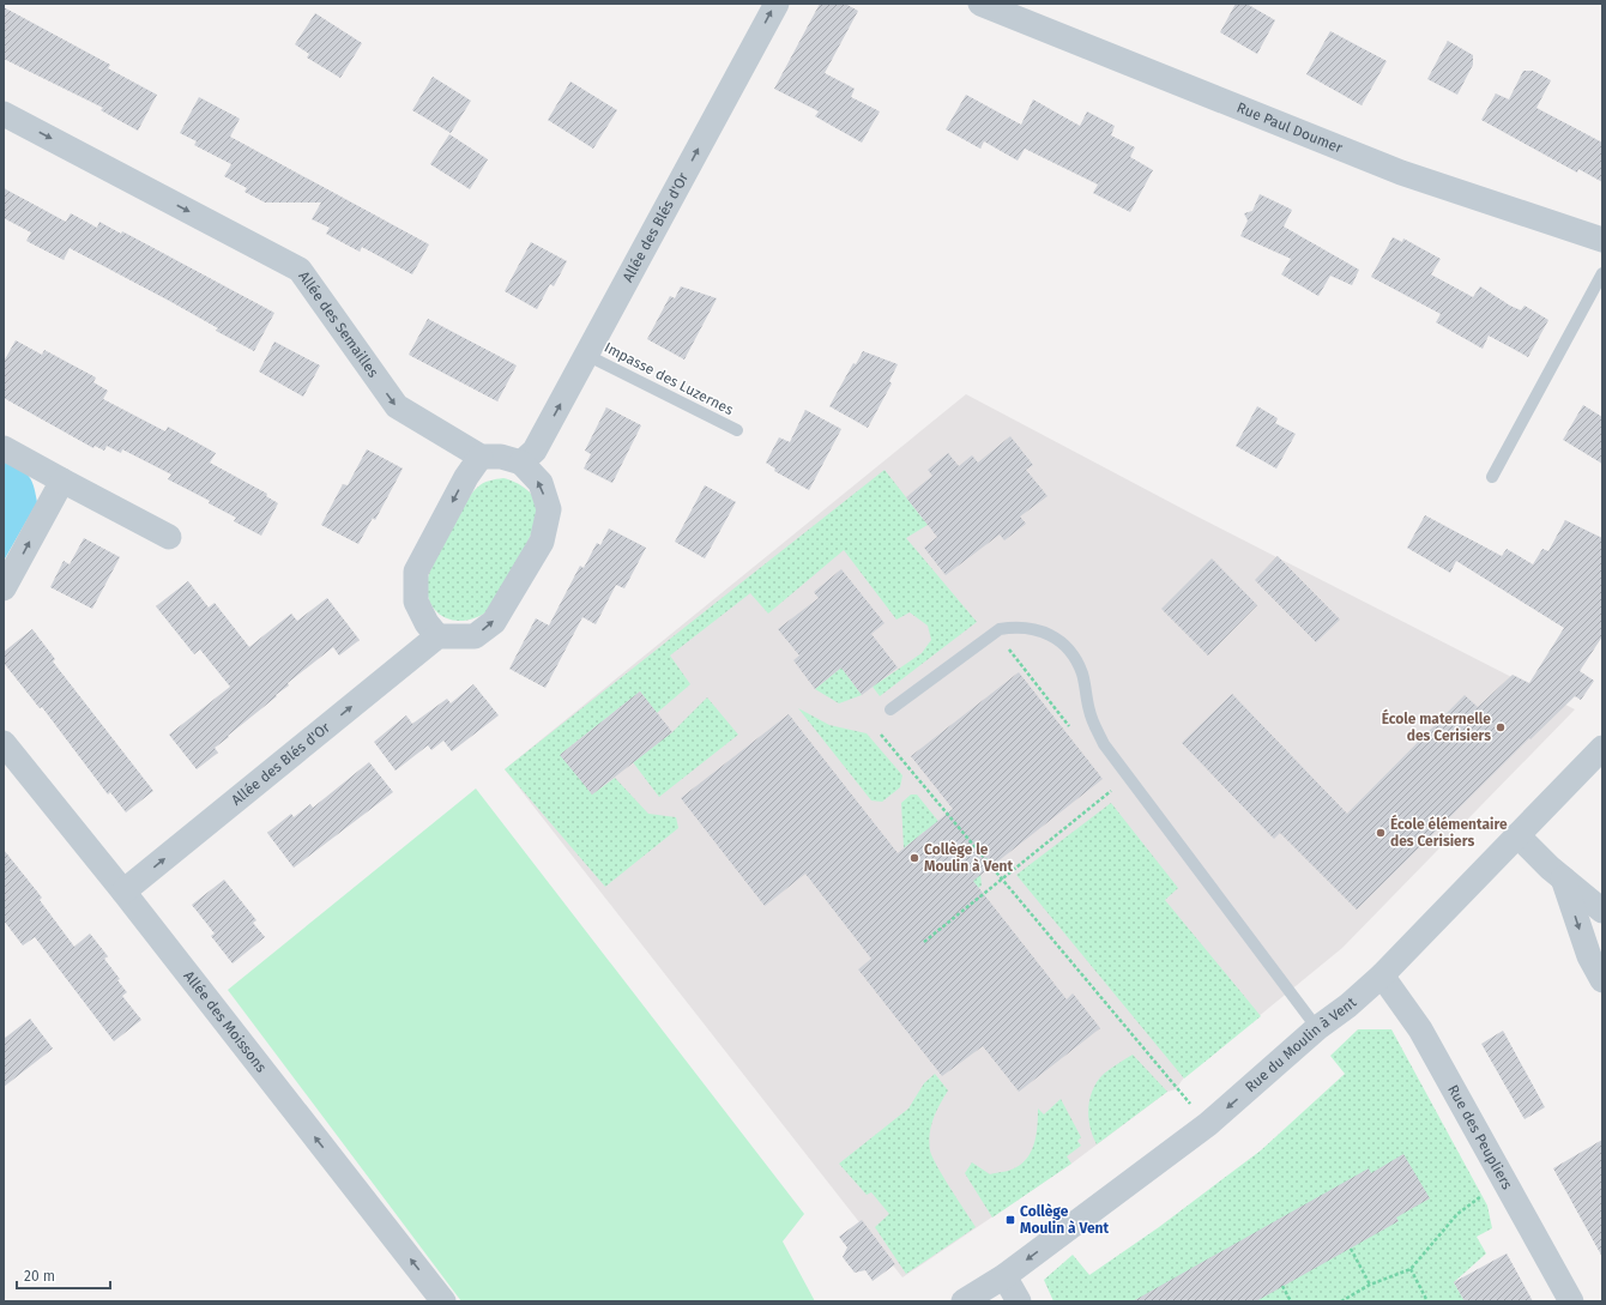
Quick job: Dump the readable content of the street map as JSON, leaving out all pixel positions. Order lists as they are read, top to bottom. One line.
{"streets":{"street":["Rue Paul Doumer","Allée des Blés d'Or","Allée des Semailles","Allée des Moissons","Rue du Moulin à Vent","Rue des Peupliers"],"lane":["Impasse des Luzernes"]},"crossings":[["Allée des Blés d'Or","Allée des Semailles"],["Allée des Blés d'Or","Impasse des Luzernes"],["Allée des Blés d'Or","Allée des Moissons"],["Rue du Moulin à Vent","Rue des Peupliers"]],"one_way":["Allée des Blés d'Or","Allée des Semailles","Allée des Moissons","Rue du Moulin à Vent"],"places":{"other":["École maternelle des Cerisiers","École élémentaire des Cerisiers","Collège le Moulin à Vent"],"transit":["Collège Moulin à Vent"]},"scale_bar":"20 m"}
